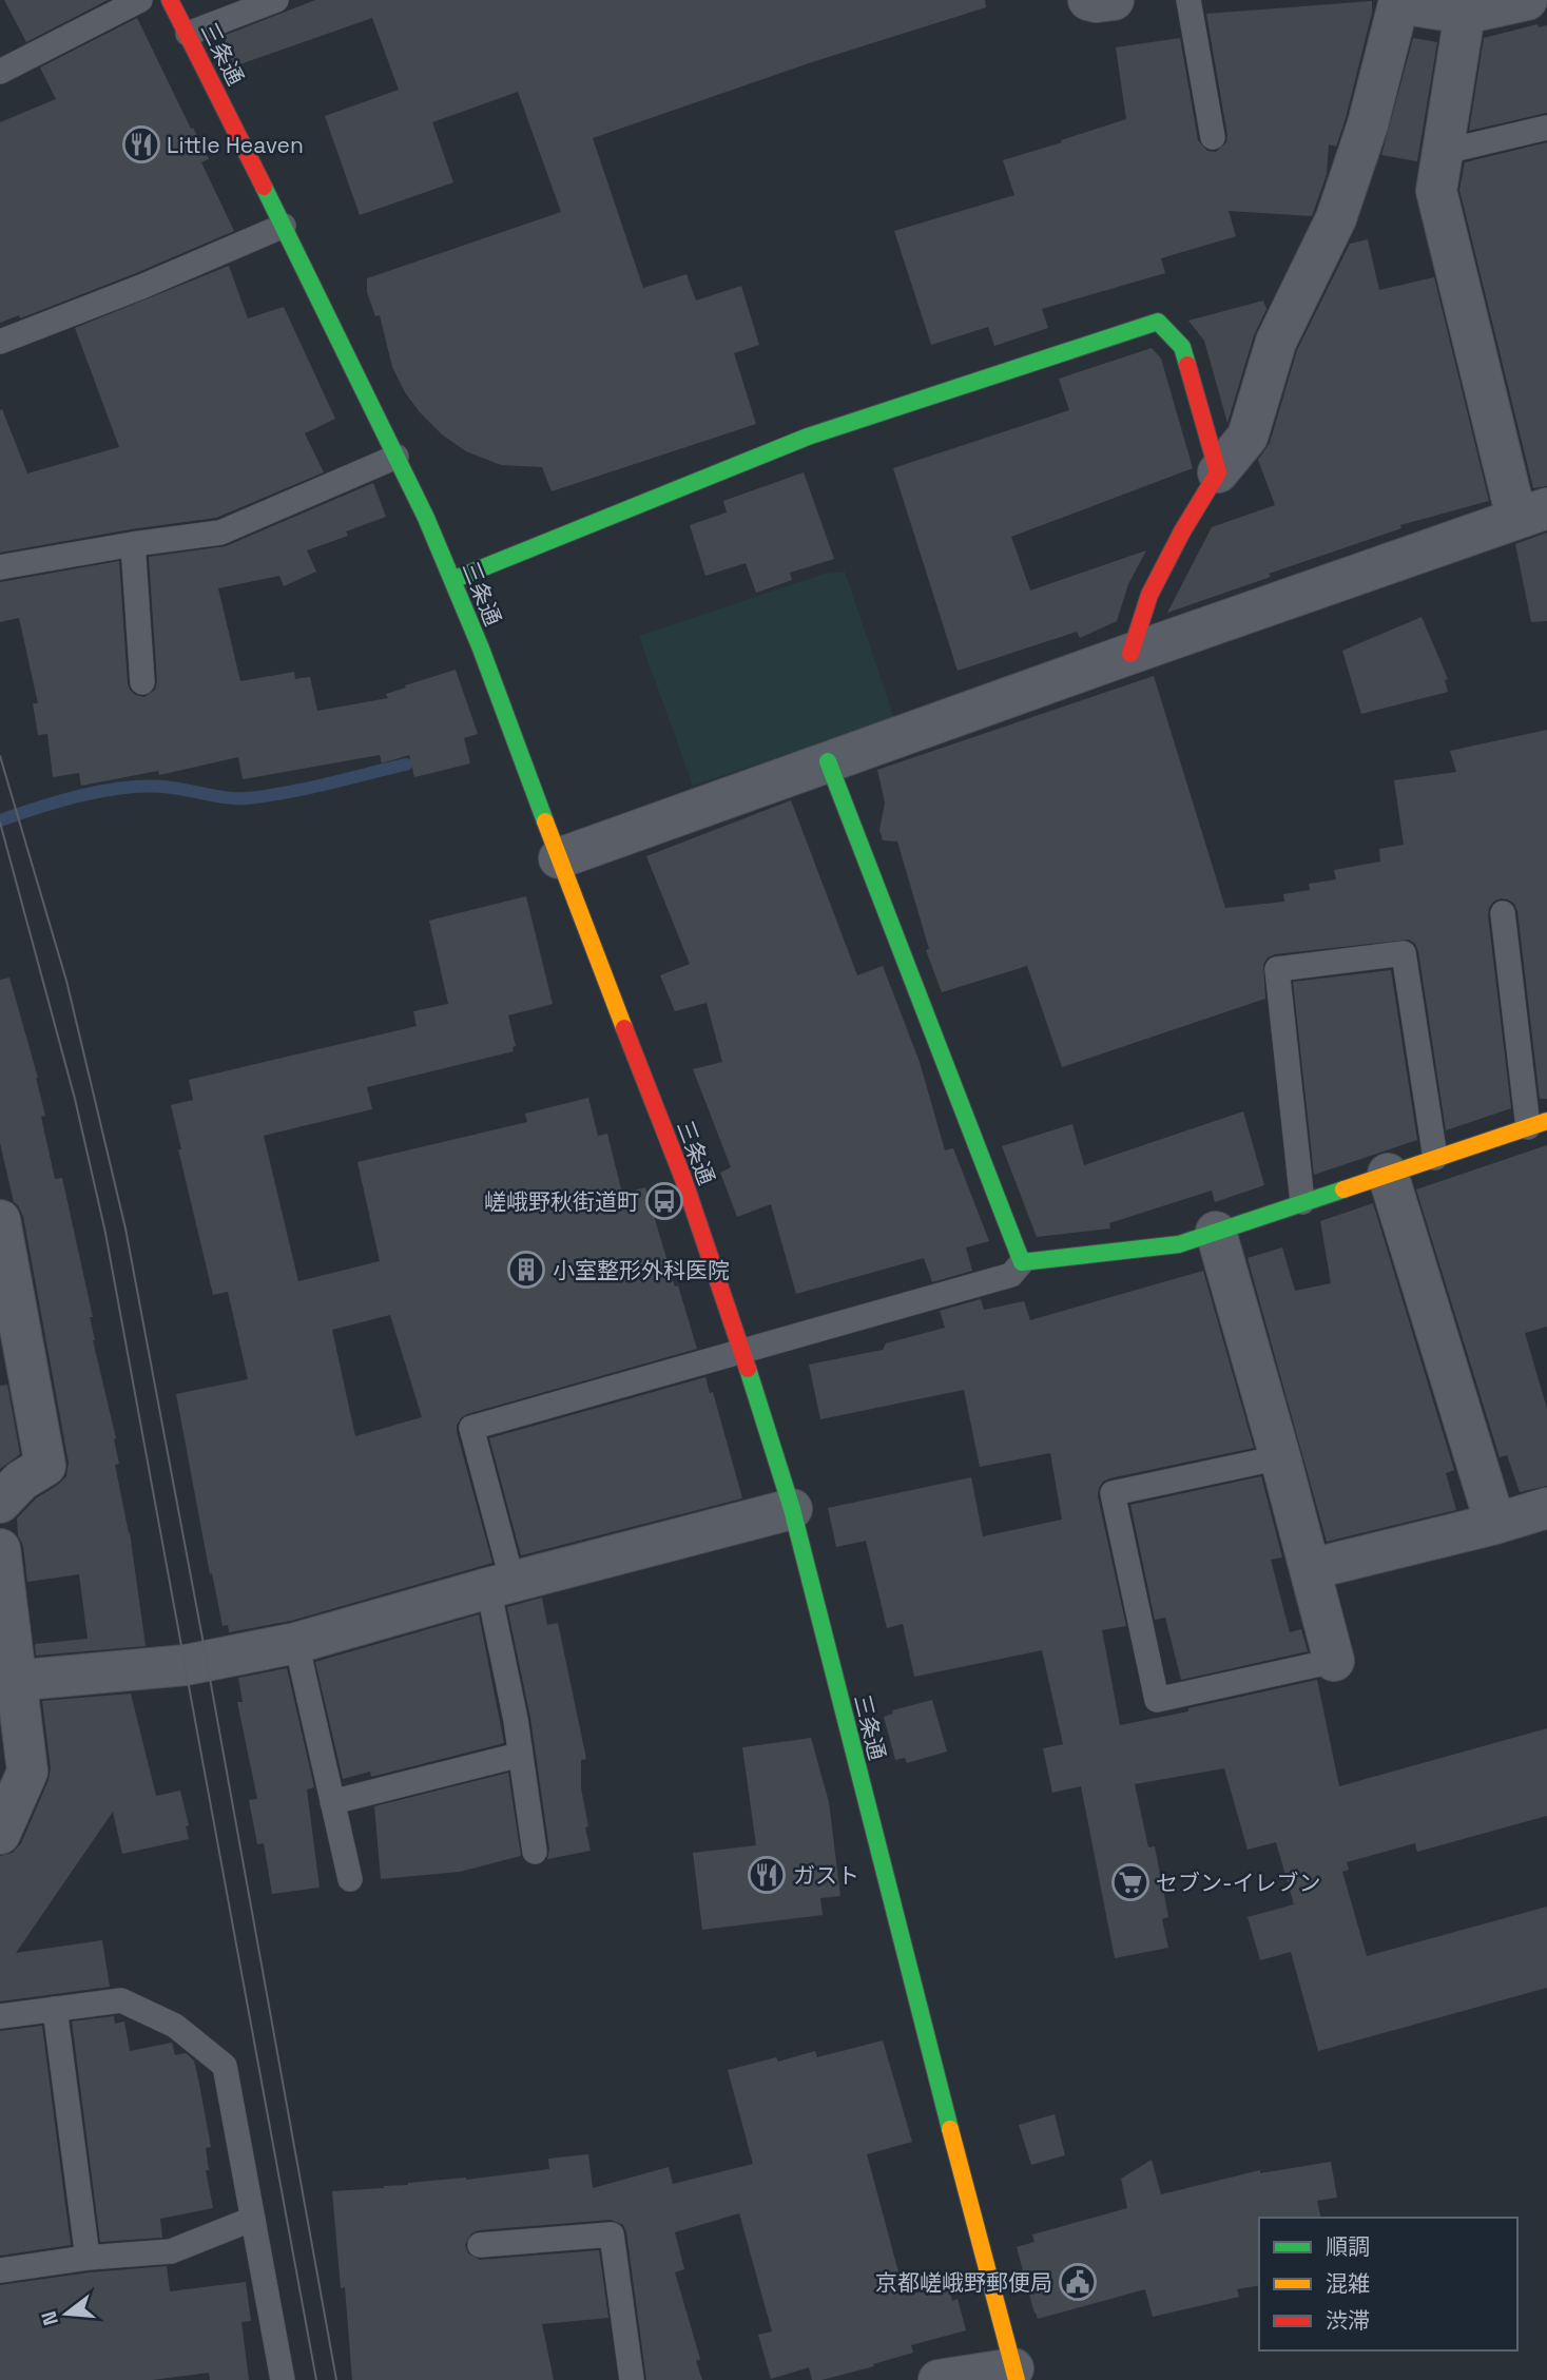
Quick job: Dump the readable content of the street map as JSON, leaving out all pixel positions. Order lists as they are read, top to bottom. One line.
{"streets":{"main road":["三条通"]},"places":{"restaurant":["Little Heaven","ガスト"],"bus stop":["嵯峨野秋街道町"],"building":["小室整形外科医院"],"supermarket":["セブン-イレブン"],"public building":["京都嵯峨野郵便局"]},"legend":["順調","混雑","渋滞"],"north":"left"}
